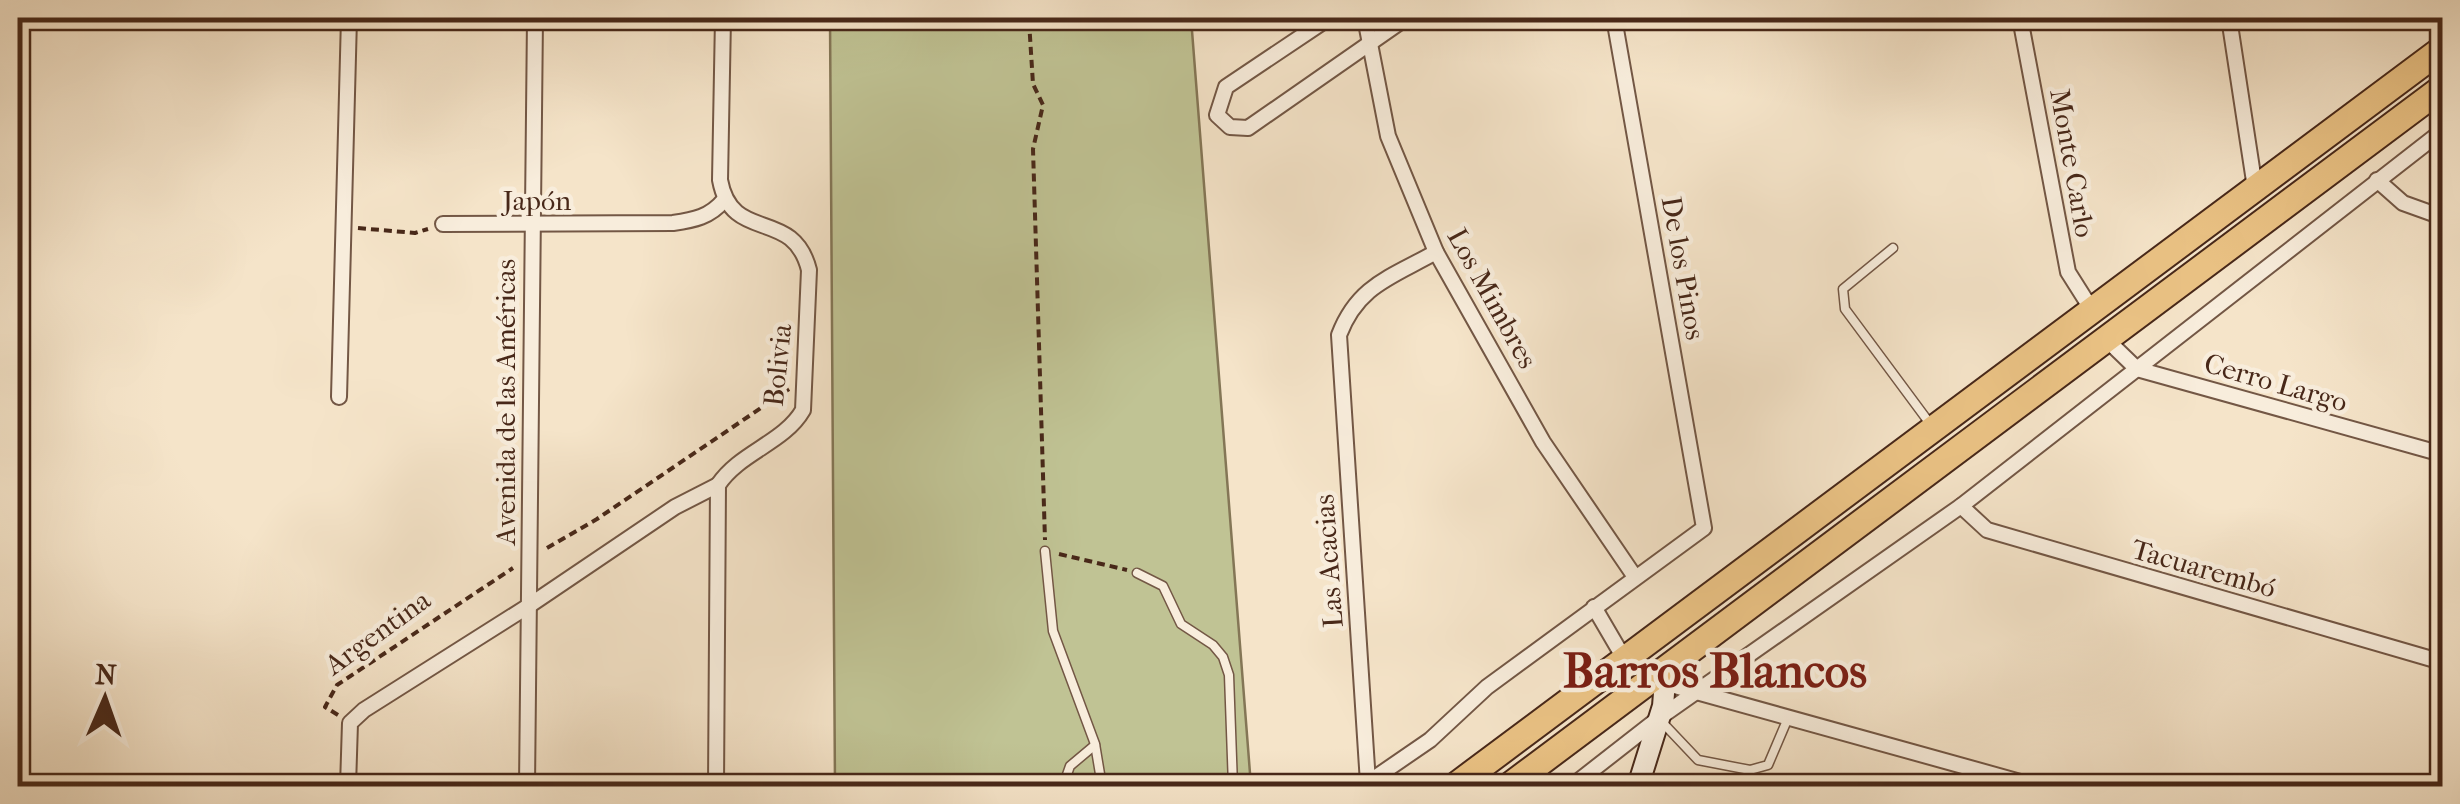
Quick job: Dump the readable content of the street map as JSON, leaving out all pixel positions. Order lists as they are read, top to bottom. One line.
{"streets":{"street":["Monte Carlo","Japón","De los Pinos","Los Mimbres","Bolivia","Cerro Largo","Avenida de las Américas","Las Acacias","Tacuarembó","Argentina"]},"crossings":[["Japón","Bolivia"],["Japón","Avenida de las Américas"],["De los Pinos","Los Mimbres"],["Los Mimbres","Las Acacias"],["Bolivia","Argentina"],["Avenida de las Américas","Argentina"]],"districts":["Barros Blancos"],"north":"top"}
